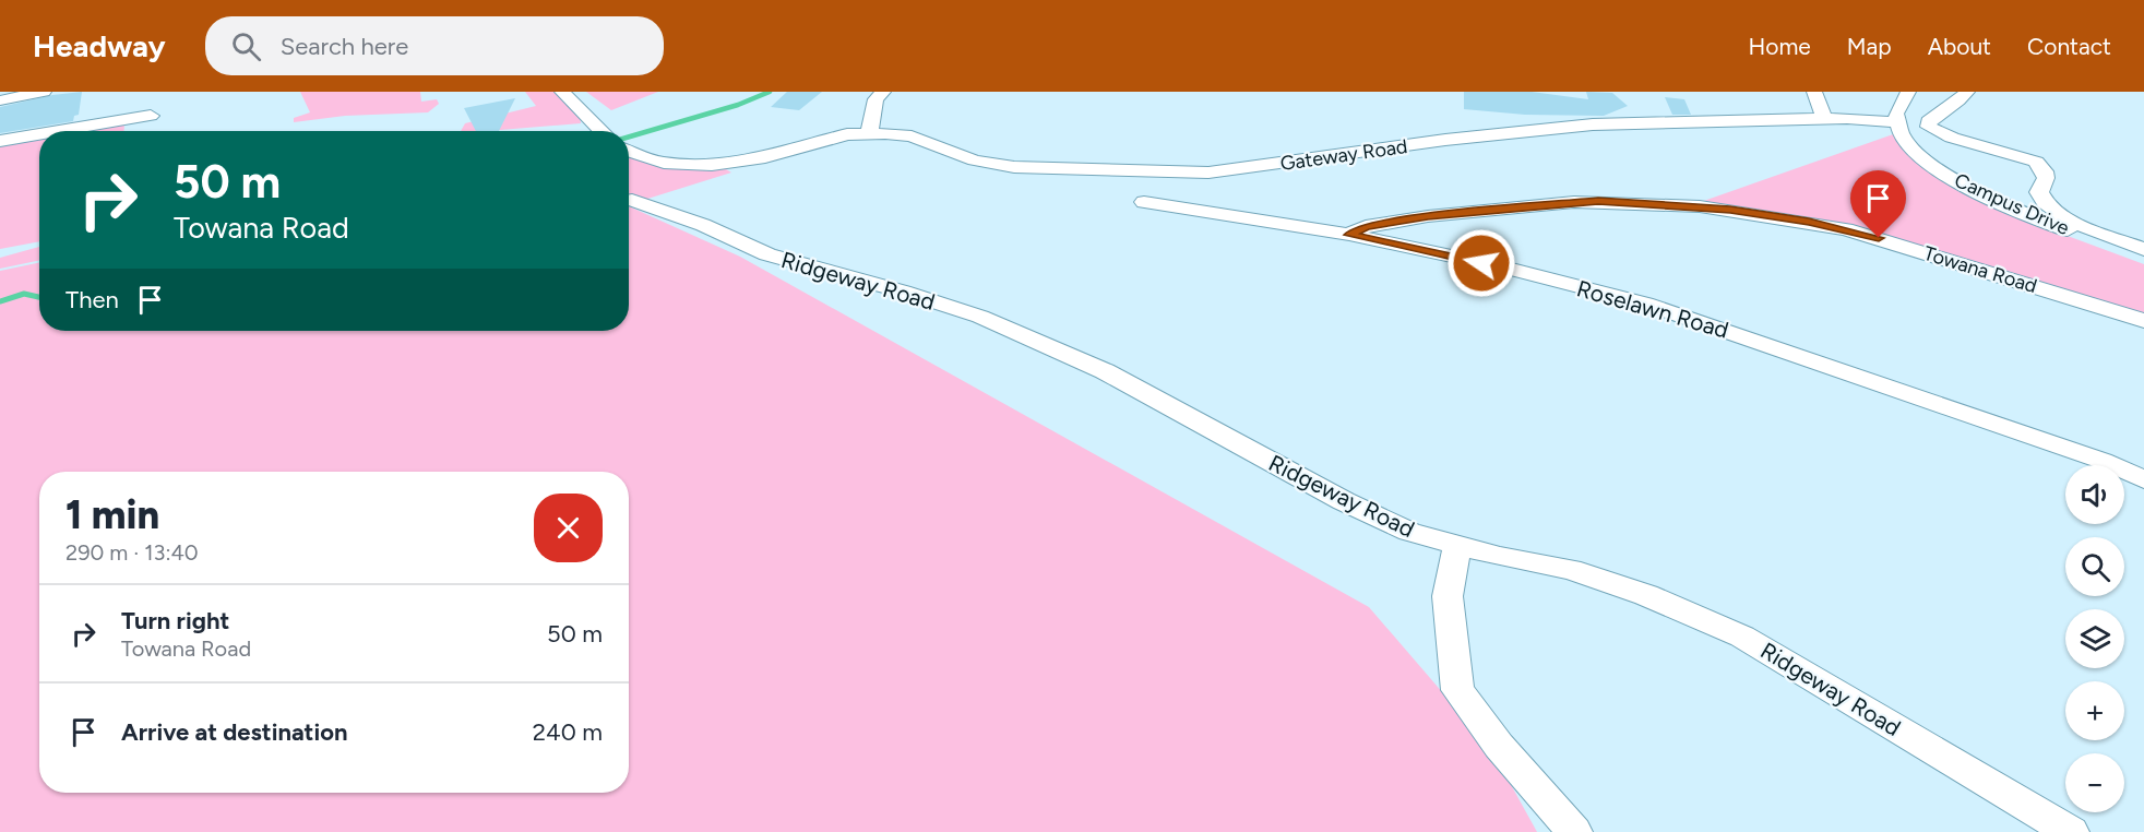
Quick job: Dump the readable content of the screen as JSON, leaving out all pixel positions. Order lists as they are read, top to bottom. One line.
{"streets":{"street":["Gateway Road","Campus Drive","Towana Road","Ridgeway Road","Roselawn Road"]},"crossings":[["Gateway Road","Campus Drive"],["Towana Road","Roselawn Road"]],"page":{"header":"Headway","search":"Search here","nav":["Home","Map","About","Contact"],"turn":["50 m","Towana Road"],"then":"Then","map_buttons":["+","−"],"heading":["1 min","290 m · 13:40"],"list":[{"name":"Turn right","note":"Towana Road","value":"50 m"},{"name":"Arrive at destination","value":"240 m"}]}}
